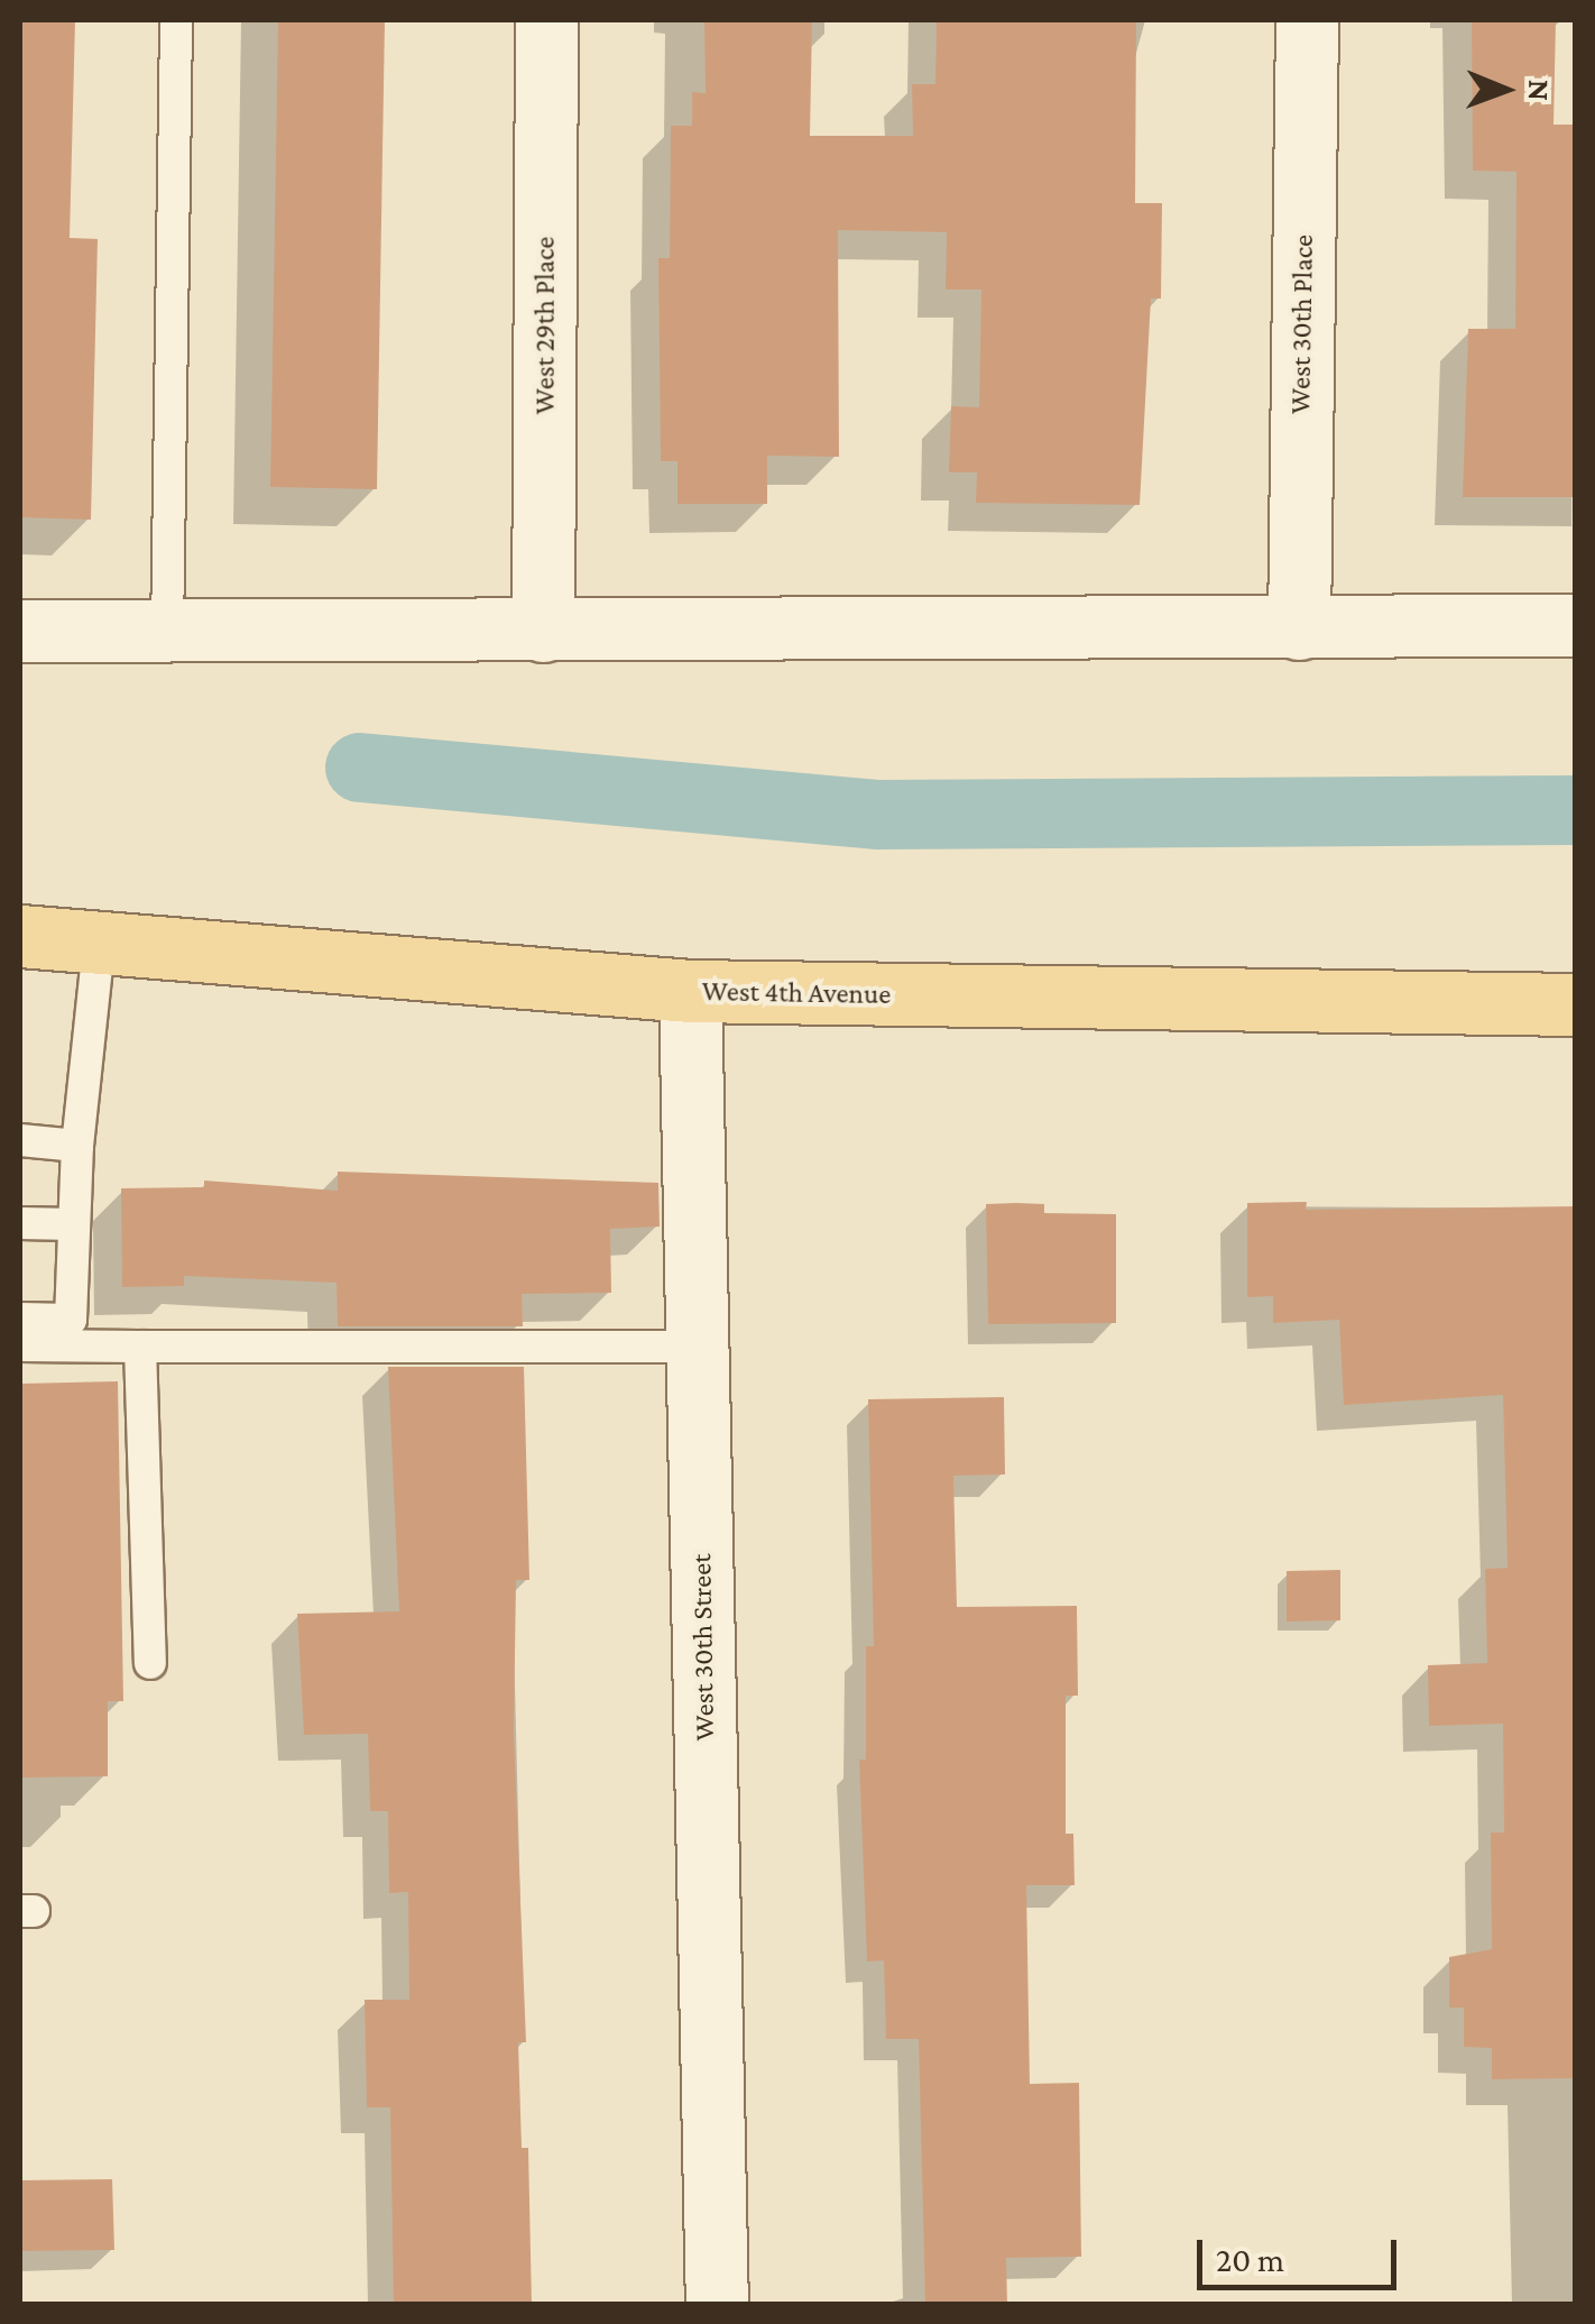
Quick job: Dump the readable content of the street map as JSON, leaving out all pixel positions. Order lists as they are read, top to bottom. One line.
{"streets":{"main road":["West 4th Avenue"],"street":["West 30th Place","West 29th Place","West 30th Street"]},"crossings":[["West 4th Avenue","West 30th Street"]],"scale_bar":"20 m","north":"right"}
